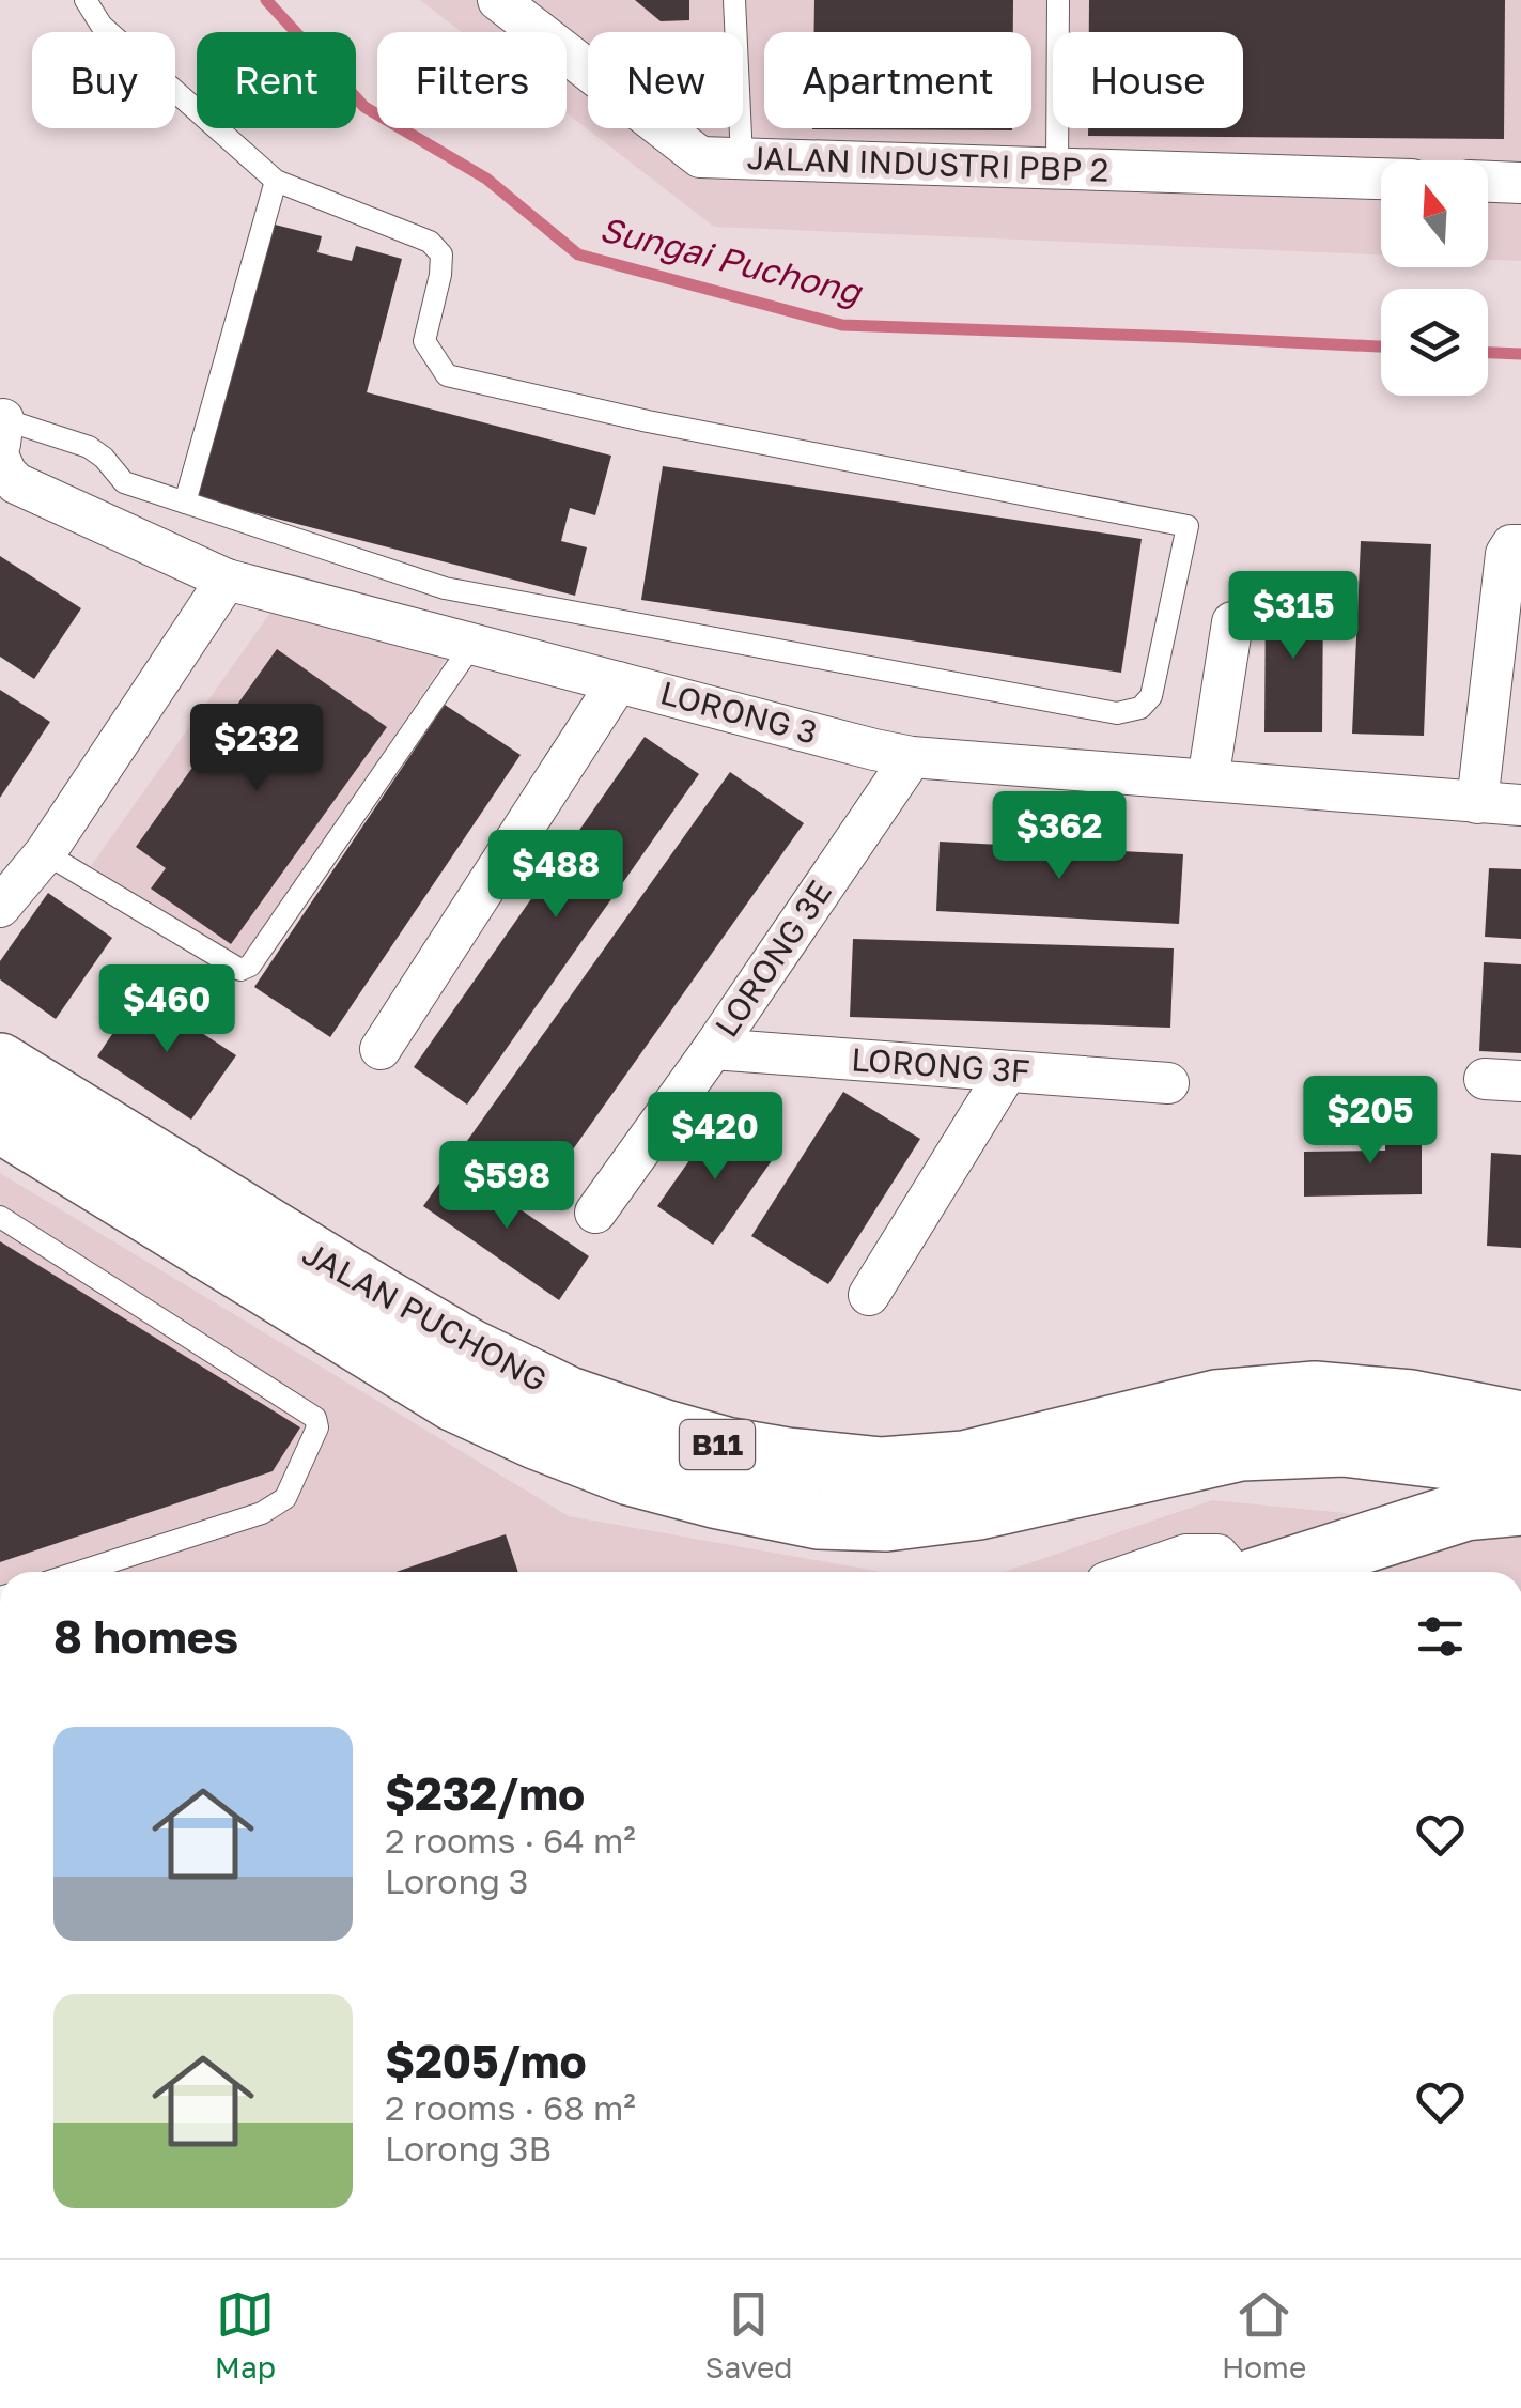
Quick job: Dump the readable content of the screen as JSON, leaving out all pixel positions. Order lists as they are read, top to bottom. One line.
{"streets":{"main road":["JALAN PUCHONG","B11"],"street":["JALAN INDUSTRI PBP 2","LORONG 3","LORONG 3E","LORONG 3F"]},"crossings":[["LORONG 3","LORONG 3E"],["LORONG 3E","LORONG 3F"]],"water":["Sungai Puchong"],"north":"top","page":{"chip":["Buy","Rent","Filters","New","Apartment","House"],"price":["$315","$232","$362","$488","$460","$205","$420","$598"],"heading":"8 homes","list":[{"name":"$232/mo","note":"2 rooms · 64 m² · Lorong 3"},{"name":"$205/mo","note":"2 rooms · 68 m² · Lorong 3B"}],"tabs":["Map","Saved","Home"]}}
